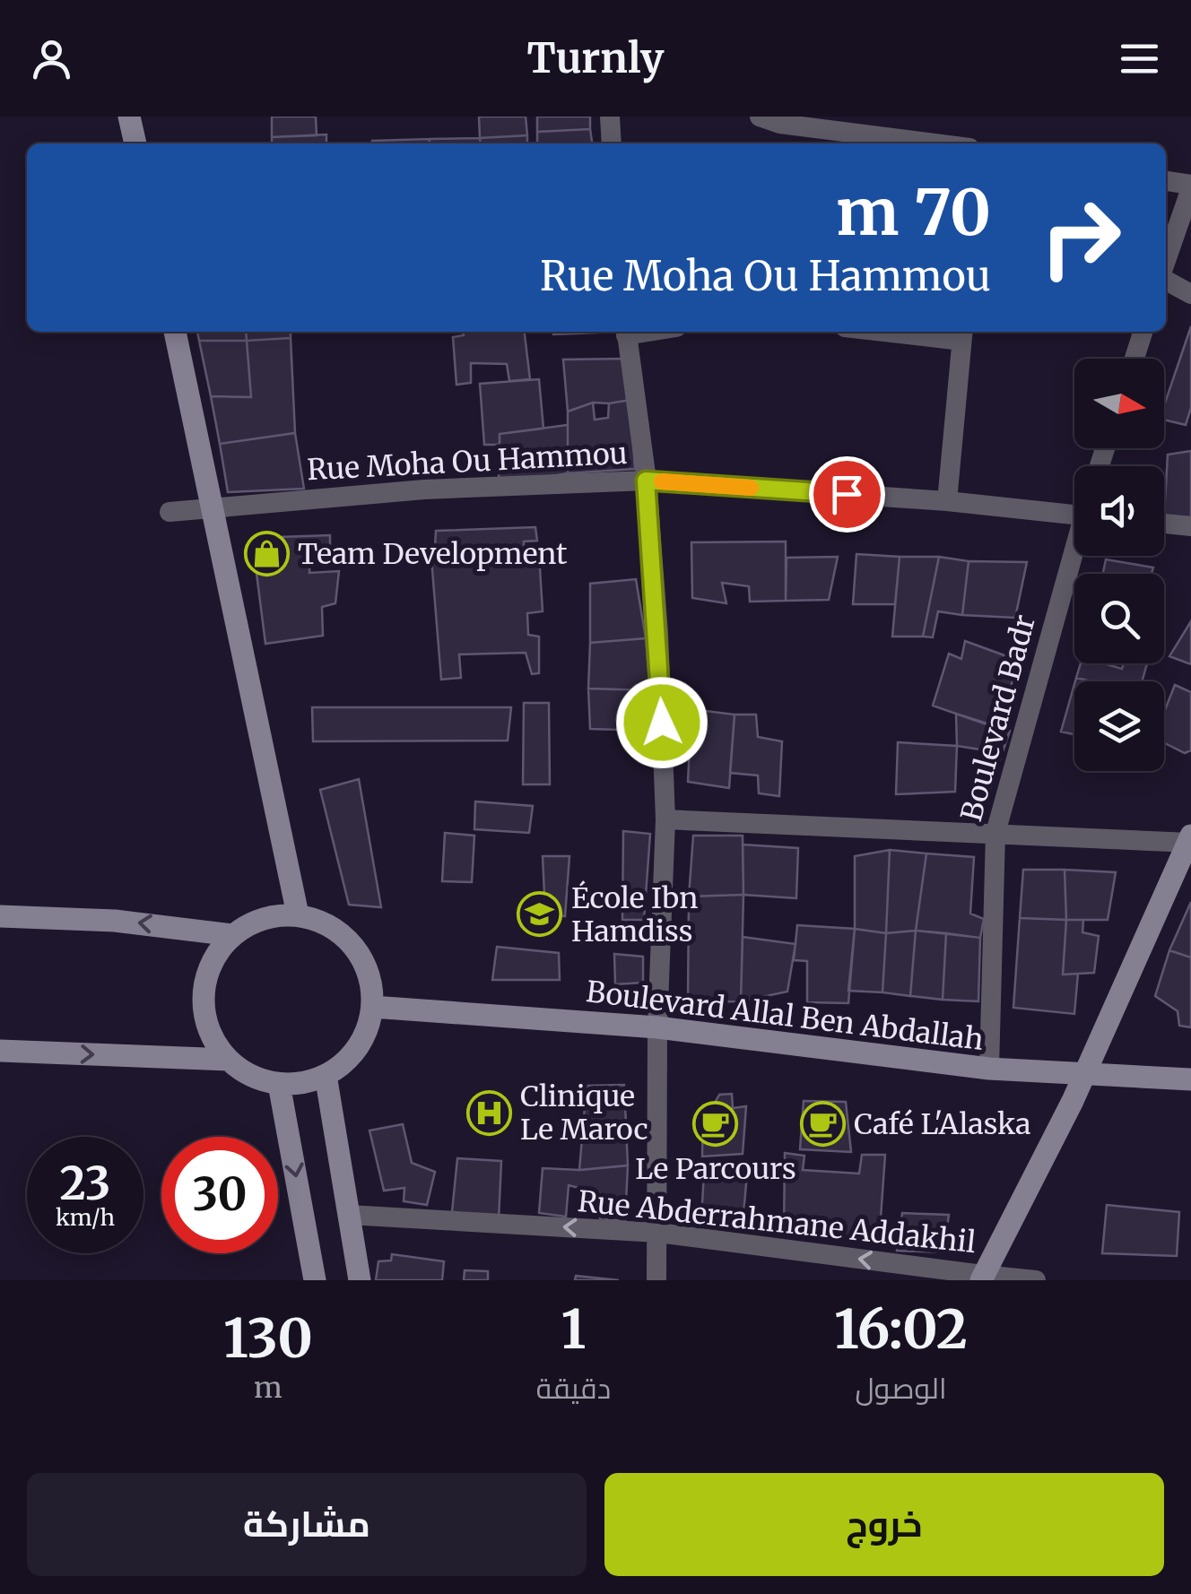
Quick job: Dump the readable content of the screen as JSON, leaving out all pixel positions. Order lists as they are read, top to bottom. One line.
{"streets":{"main road":["Boulevard Allal Ben Abdallah"],"street":["Rue Moha Ou Hammou","Boulevard Badr","Rue Abderrahmane Addakhil"]},"crossings":[["Boulevard Badr","Boulevard Allal Ben Abdallah"]],"one_way":["Rue Abderrahmane Addakhil"],"places":{"shop":["Team Development"],"school or university":["École Ibn Hamdiss"],"hospital":["Clinique Le Maroc"],"cafe":["Le Parcours","Café L'Alaska"]},"north":"right","page":{"header":"Turnly","turn":["70 m","Rue Moha Ou Hammou"],"speed":"23 km/h","limit":"30","eta":["16:02","الوصول","1","دقيقة","130","m"],"buttons":["خروج","مشاركة"]}}
